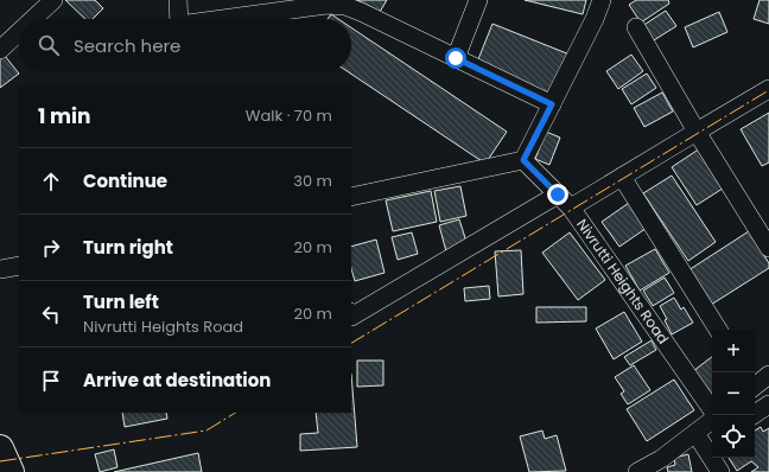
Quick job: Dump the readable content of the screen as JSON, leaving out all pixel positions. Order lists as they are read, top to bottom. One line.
{"streets":{"street":["Nivrutti Heights Road"]},"page":{"search":"Search here","heading":["1 min","Walk · 70 m"],"list":[["Continue","30 m"],["Turn right","20 m"],["Turn left","Nivrutti Heights Road","20 m"],"Arrive at destination"],"map_buttons":["+","−"]}}
